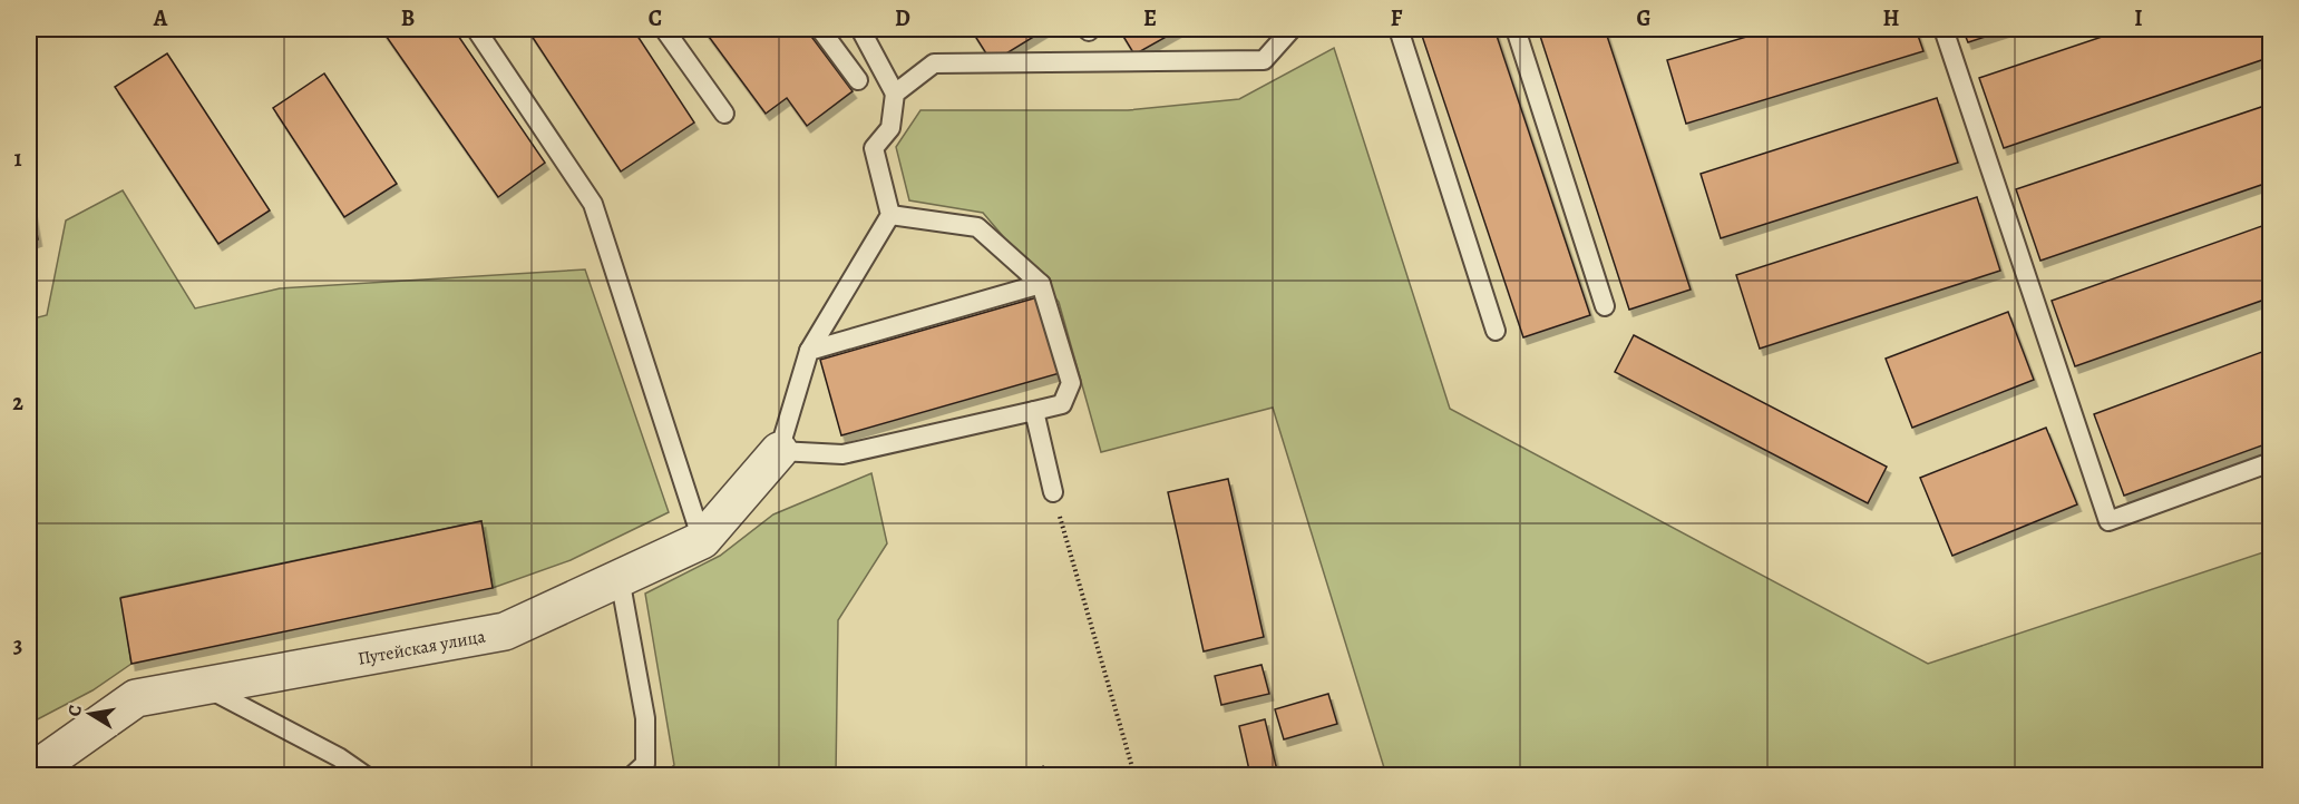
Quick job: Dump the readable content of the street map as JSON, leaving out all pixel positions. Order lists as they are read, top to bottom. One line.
{"streets":{"street":["Путейская улица"]},"north":"left","grid":{"columns":["A","B","C","D","E","F","G","H","I"],"rows":["1","2","3"]}}
